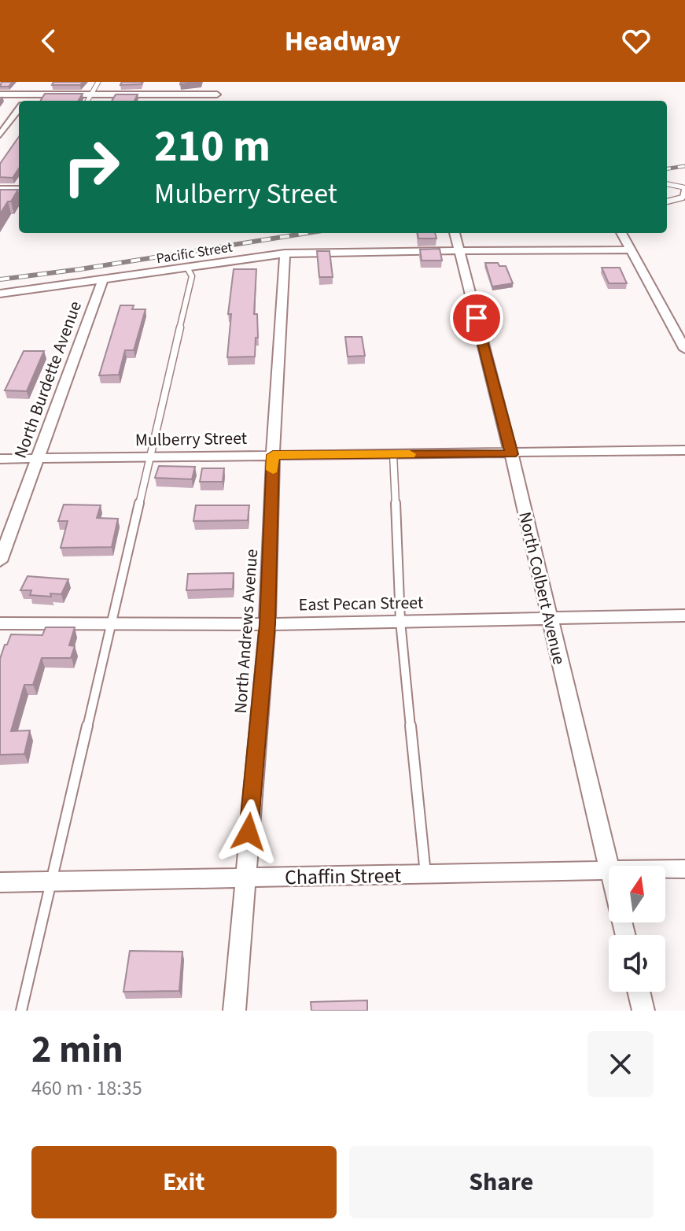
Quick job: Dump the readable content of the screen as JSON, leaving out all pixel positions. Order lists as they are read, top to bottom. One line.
{"streets":{"street":["Pacific Street","North Burdette Avenue","Mulberry Street","North Colbert Avenue","East Pecan Street","North Andrews Avenue","Chaffin Street"]},"crossings":[["Pacific Street","North Burdette Avenue"],["Pacific Street","North Colbert Avenue"],["Pacific Street","North Andrews Avenue"],["North Burdette Avenue","Mulberry Street"],["Mulberry Street","North Colbert Avenue"],["Mulberry Street","North Andrews Avenue"],["North Colbert Avenue","East Pecan Street"],["North Colbert Avenue","Chaffin Street"],["East Pecan Street","North Andrews Avenue"],["North Andrews Avenue","Chaffin Street"]],"north":"top","page":{"header":"Headway","turn":["210 m","Mulberry Street"],"heading":["2 min","460 m · 18:35"],"buttons":["Exit","Share"]}}
